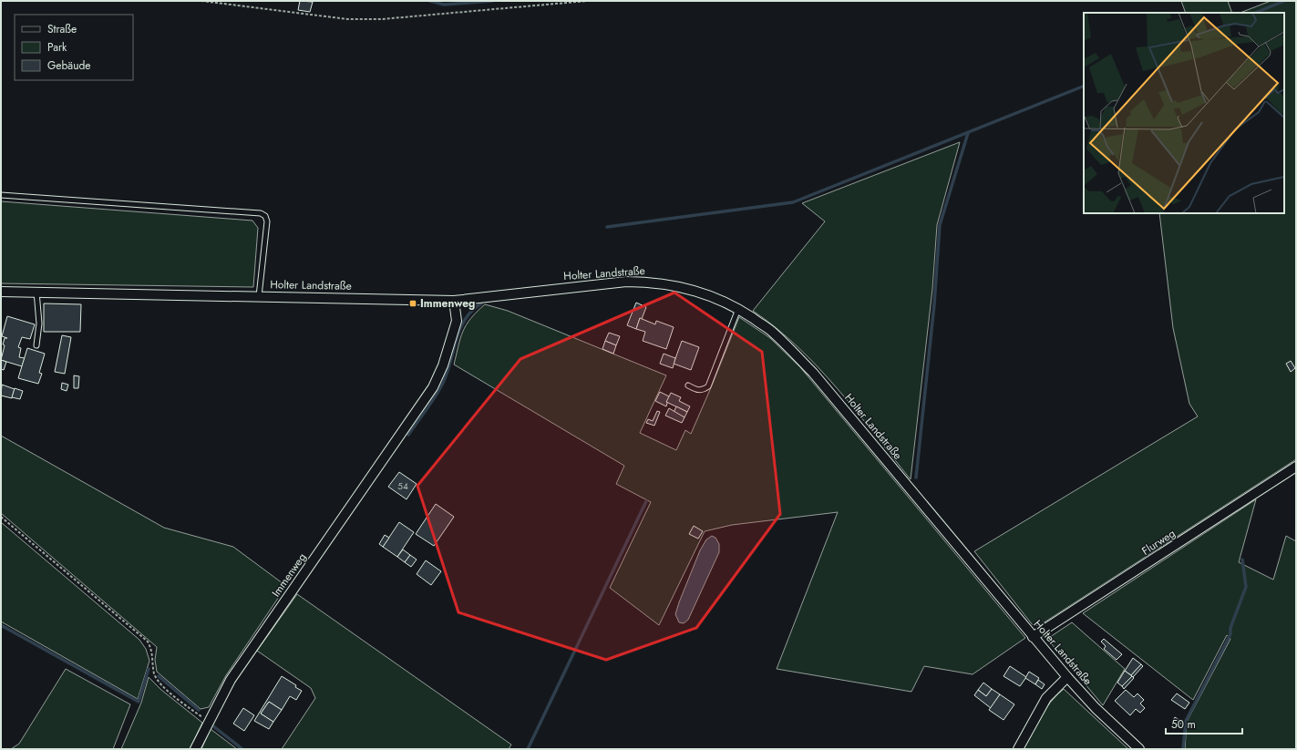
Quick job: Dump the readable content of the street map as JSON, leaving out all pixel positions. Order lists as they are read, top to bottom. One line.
{"streets":{"street":["Holter Landstraße","Flurweg","Immenweg"]},"crossings":[["Holter Landstraße","Flurweg"],["Holter Landstraße","Immenweg"]],"places":{"transit":["Immenweg"]},"house_numbers":["54"],"legend":["Straße","Park","Gebäude"],"scale_bar":"50 m"}
